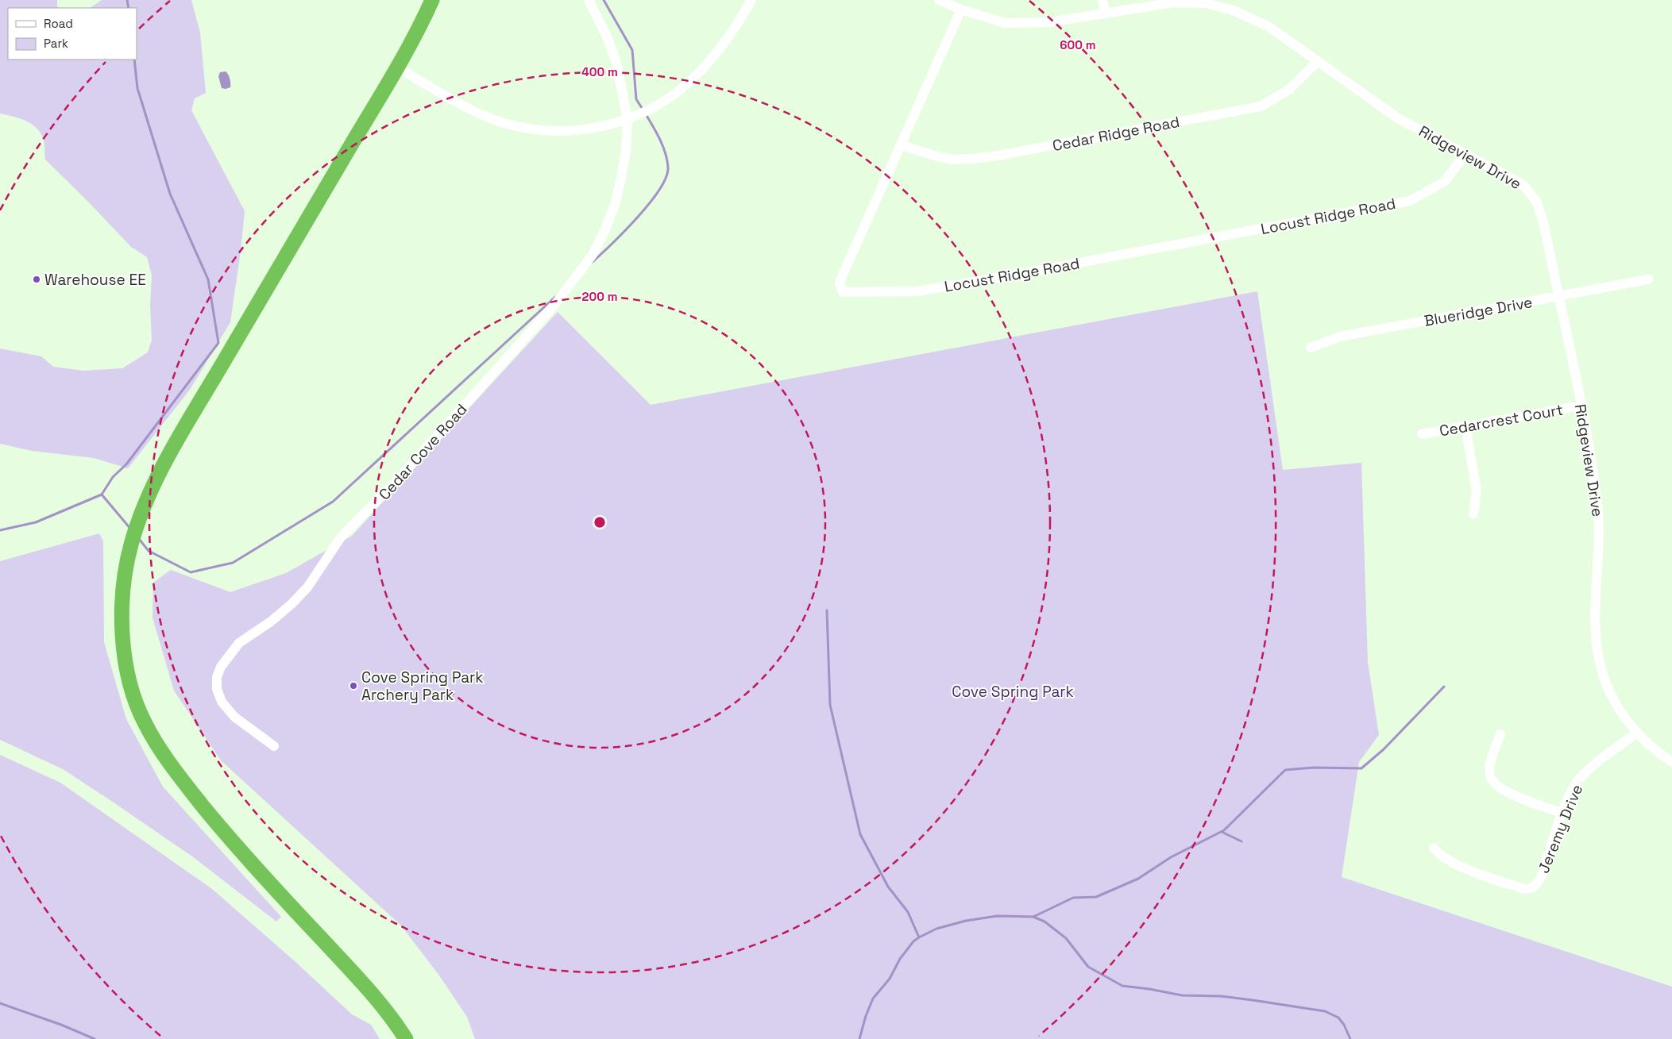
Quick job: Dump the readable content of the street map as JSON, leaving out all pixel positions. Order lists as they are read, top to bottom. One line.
{"streets":{"street":["Cedar Ridge Road","Ridgeview Drive","Locust Ridge Road","Blueridge Drive","Cedarcrest Court","Cedar Cove Road","Jeremy Drive"]},"crossings":[["Cedar Ridge Road","Ridgeview Drive"],["Cedar Ridge Road","Locust Ridge Road"],["Ridgeview Drive","Locust Ridge Road"],["Ridgeview Drive","Blueridge Drive"],["Ridgeview Drive","Cedarcrest Court"],["Ridgeview Drive","Jeremy Drive"]],"parks":["Cove Spring Park"],"places":["Warehouse EE","Cove Spring Park Archery Park"],"legend":["Road","Park"],"rings":["600 m","400 m","200 m"]}
